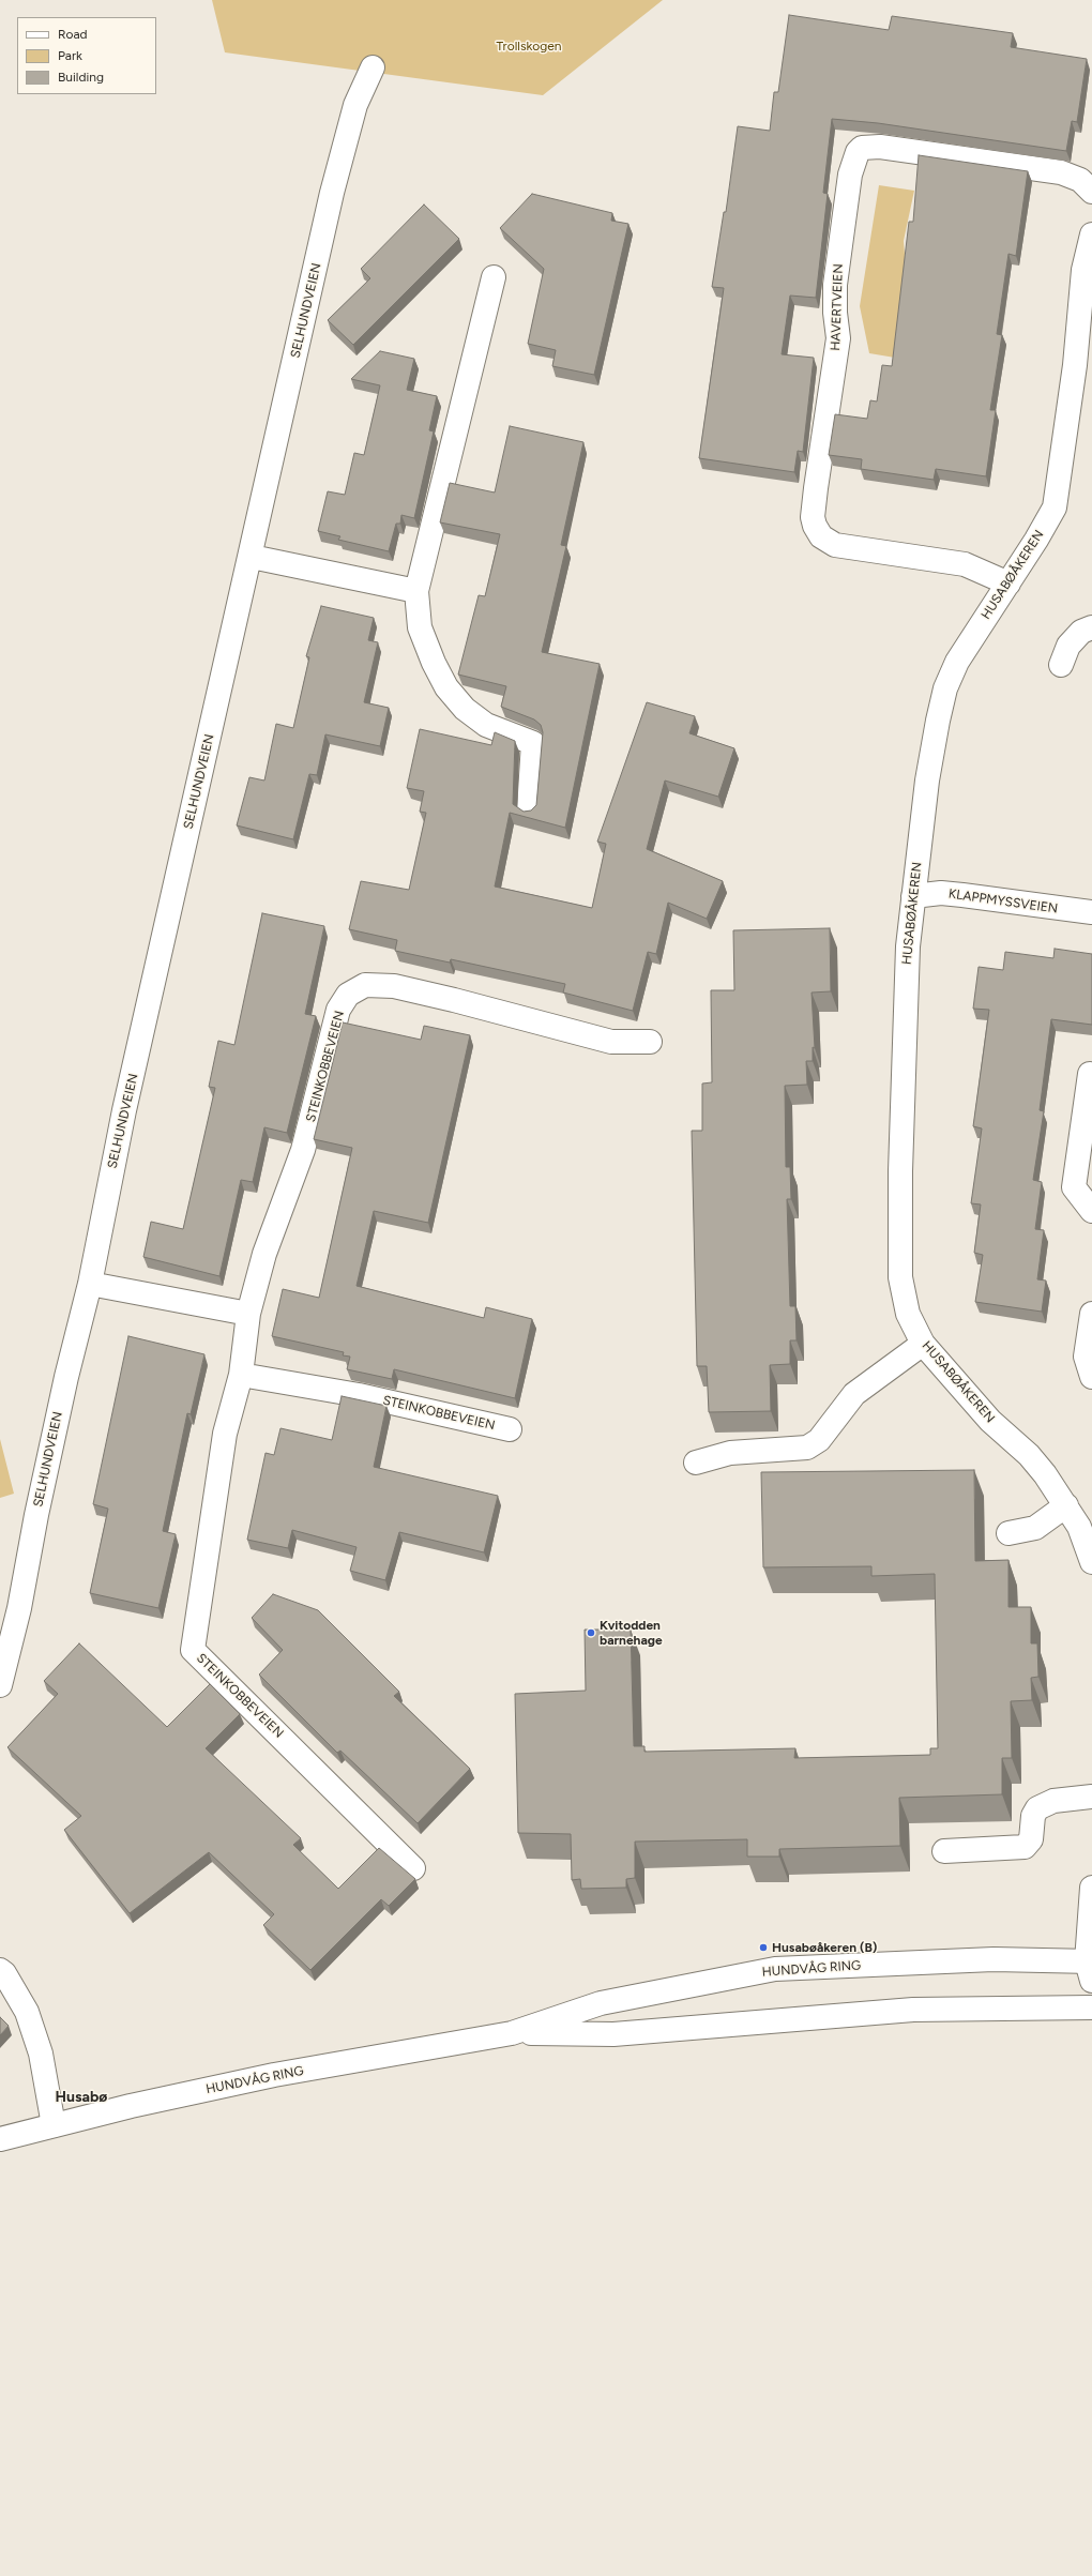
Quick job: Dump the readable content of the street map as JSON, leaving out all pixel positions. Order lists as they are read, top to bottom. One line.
{"streets":{"street":["HAVERTVEIEN","SELHUNDVEIEN","HUSABØÅKEREN","KLAPPMYSSVEIEN","STEINKOBBEVEIEN","HUNDVÅG RING"]},"crossings":[["HAVERTVEIEN","HUSABØÅKEREN"],["HUSABØÅKEREN","KLAPPMYSSVEIEN"]],"districts":["Husabø"],"parks":["Trollskogen"],"places":["Kvitodden barnehage","Husabøåkeren (B)"],"legend":["Road","Park","Building"]}
